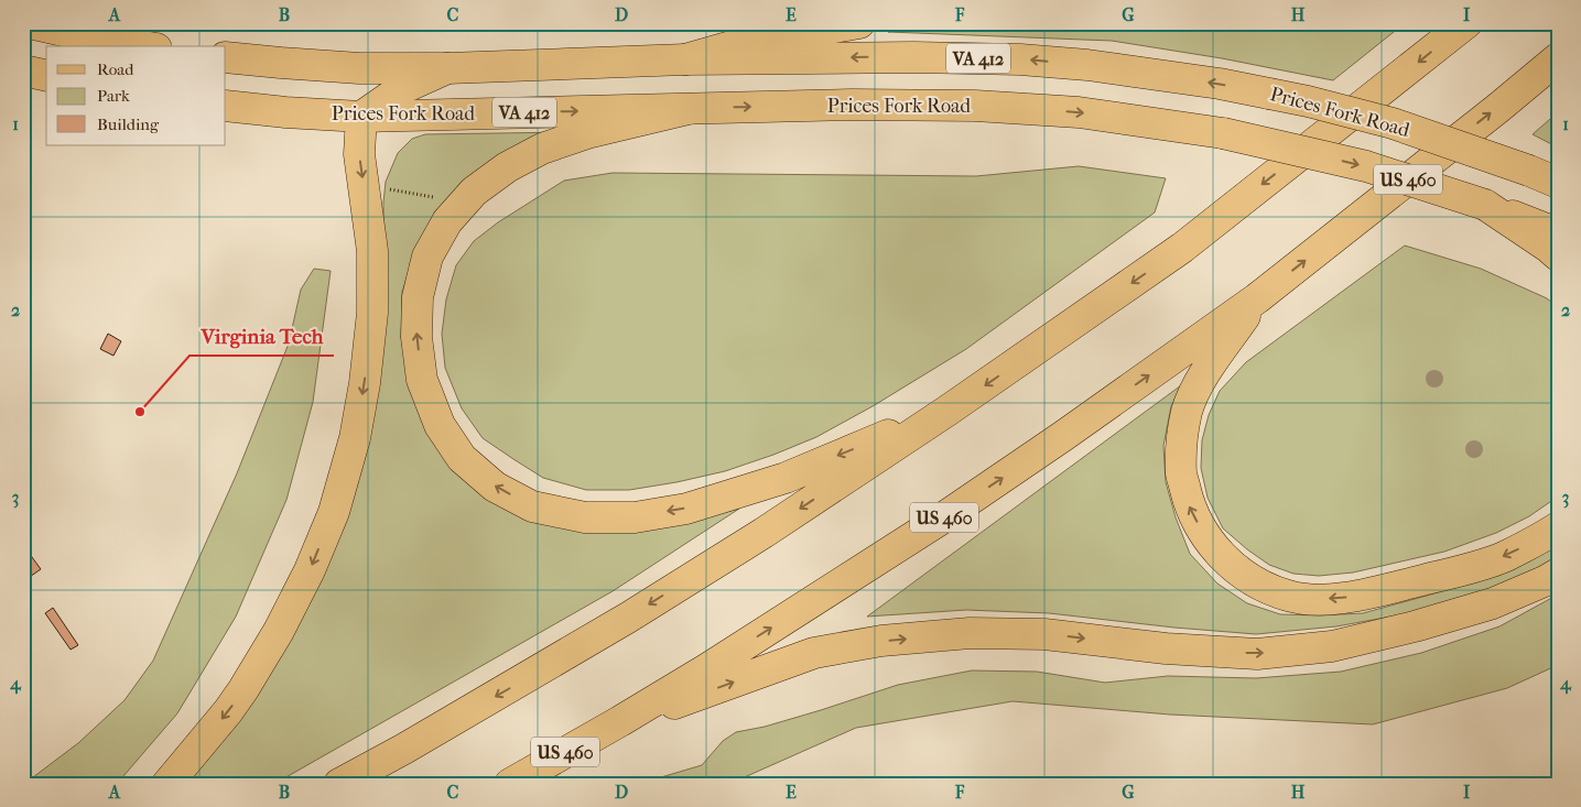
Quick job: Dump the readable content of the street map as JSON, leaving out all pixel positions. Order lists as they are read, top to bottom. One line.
{"streets":{"main road":["VA 412","Prices Fork Road","US 460"]},"places":["Virginia Tech"],"legend":["Road","Park","Building"],"grid":{"columns":["A","B","C","D","E","F","G","H","I"],"rows":["1","2","3","4"]}}
